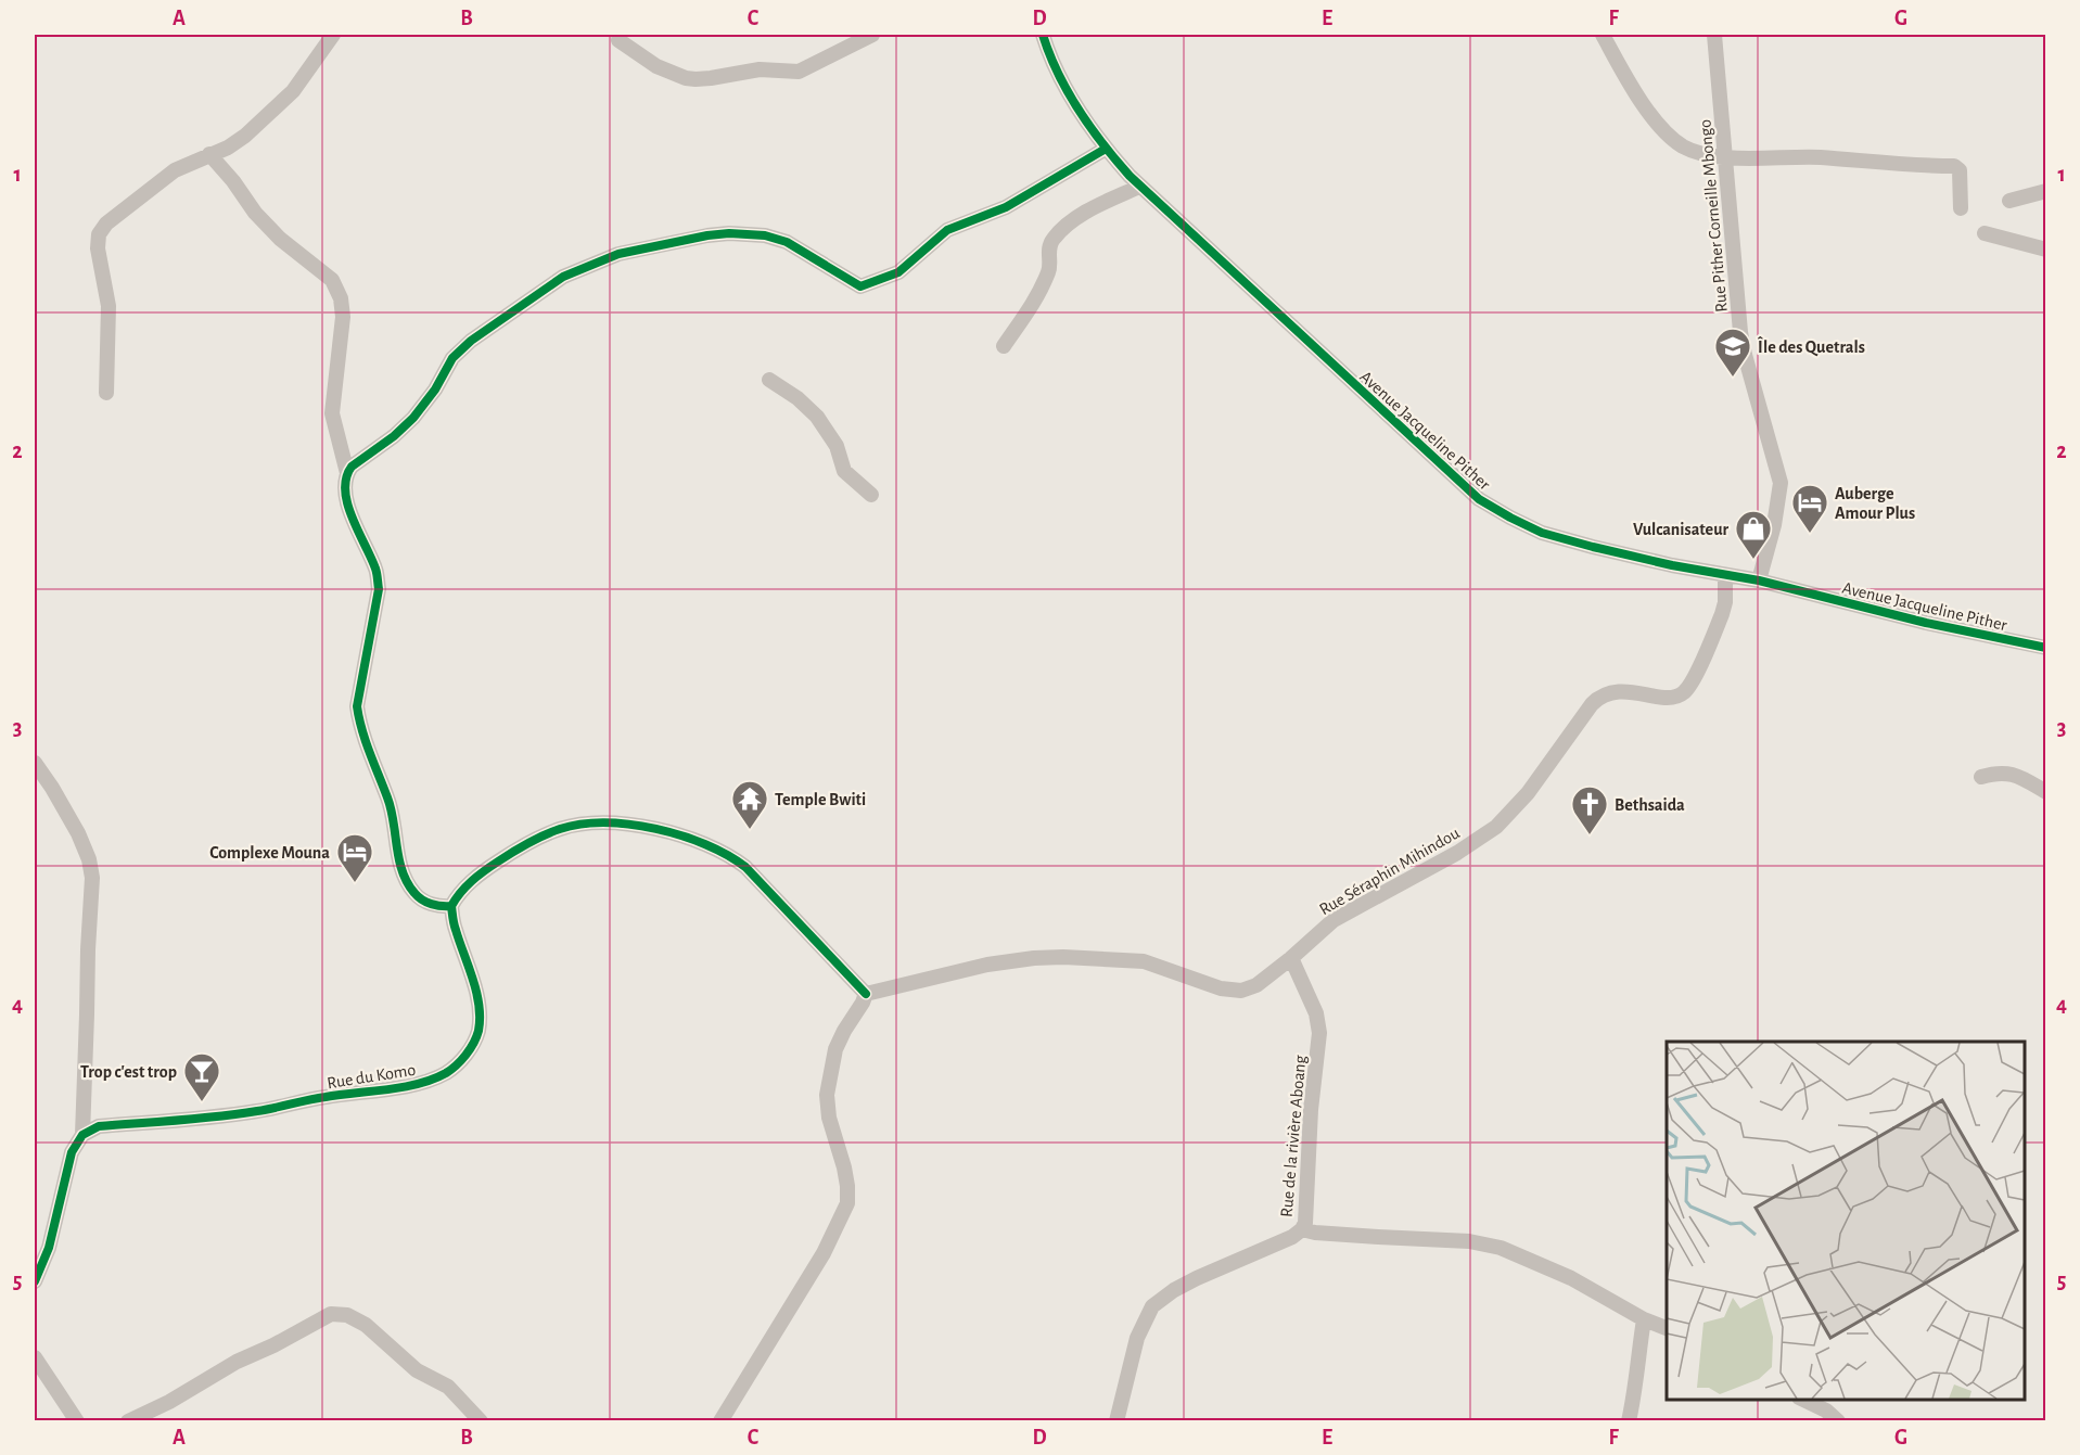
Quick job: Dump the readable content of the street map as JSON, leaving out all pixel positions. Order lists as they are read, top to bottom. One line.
{"streets":{"street":["Rue Pither Corneille Mbongo","Avenue Jacqueline Pither","Rue Séraphin Mihindou","Rue du Komo","Rue de la rivière Aboang"]},"crossings":[["Rue Pither Corneille Mbongo","Avenue Jacqueline Pither"],["Avenue Jacqueline Pither","Rue Séraphin Mihindou"],["Rue Séraphin Mihindou","Rue de la rivière Aboang"]],"places":{"school or university":["Île des Quetrals"],"hotel":["Auberge Amour Plus","Complexe Mouna"],"shop":["Vulcanisateur"],"temple":["Temple Bwiti"],"church":["Bethsaida"],"bar":["Trop c'est trop"]},"grid":{"columns":["A","B","C","D","E","F","G"],"rows":["1","2","3","4","5"]}}
